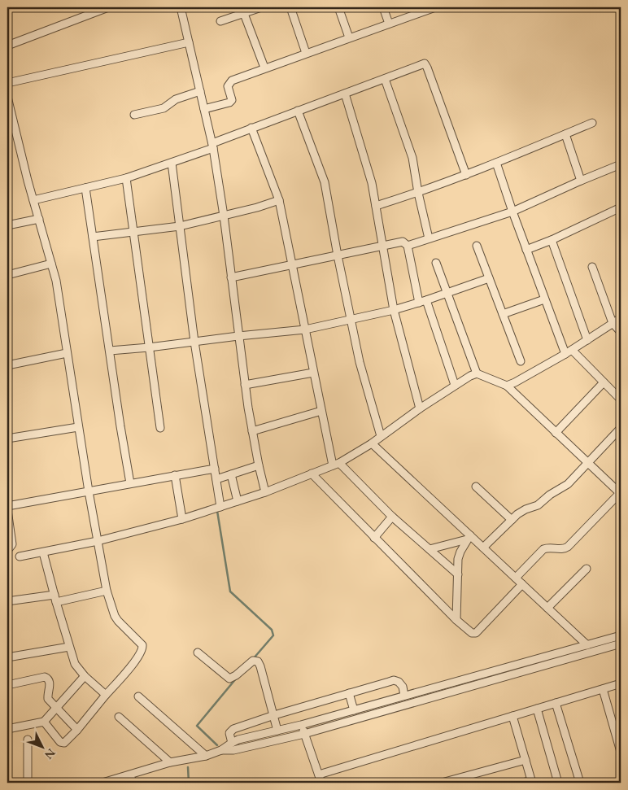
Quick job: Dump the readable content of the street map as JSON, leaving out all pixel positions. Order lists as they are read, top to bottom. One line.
{"north":"bottom right"}
